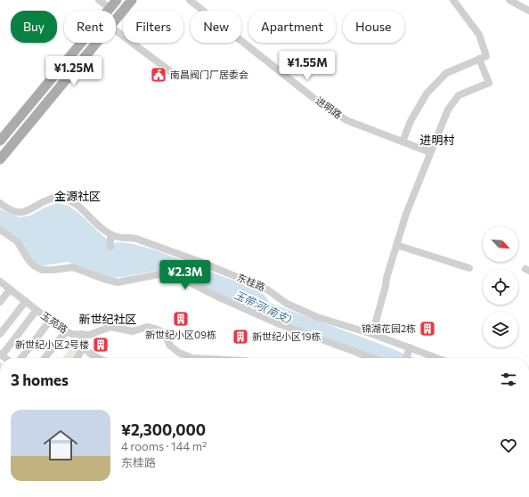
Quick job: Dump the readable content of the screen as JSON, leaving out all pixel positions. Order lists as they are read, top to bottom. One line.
{"streets":{"street":["进明路","东桂路","玉苑路"]},"districts":["进明村","金源社区","新世纪社区"],"water":["玉带河(南支)"],"places":{"public building":["南昌阀门厂居委会"],"building":["新世纪小区09栋","锦湖花园2栋","新世纪小区19栋","新世纪小区2号楼"]},"north":"bottom right","page":{"chip":["Buy","Rent","Filters","New","Apartment","House"],"price":["¥1.55M","¥1.25M","¥2.3M"],"heading":"3 homes","list":[{"name":"¥2,300,000","note":"4 rooms · 144 m² · 东桂路"}]}}
